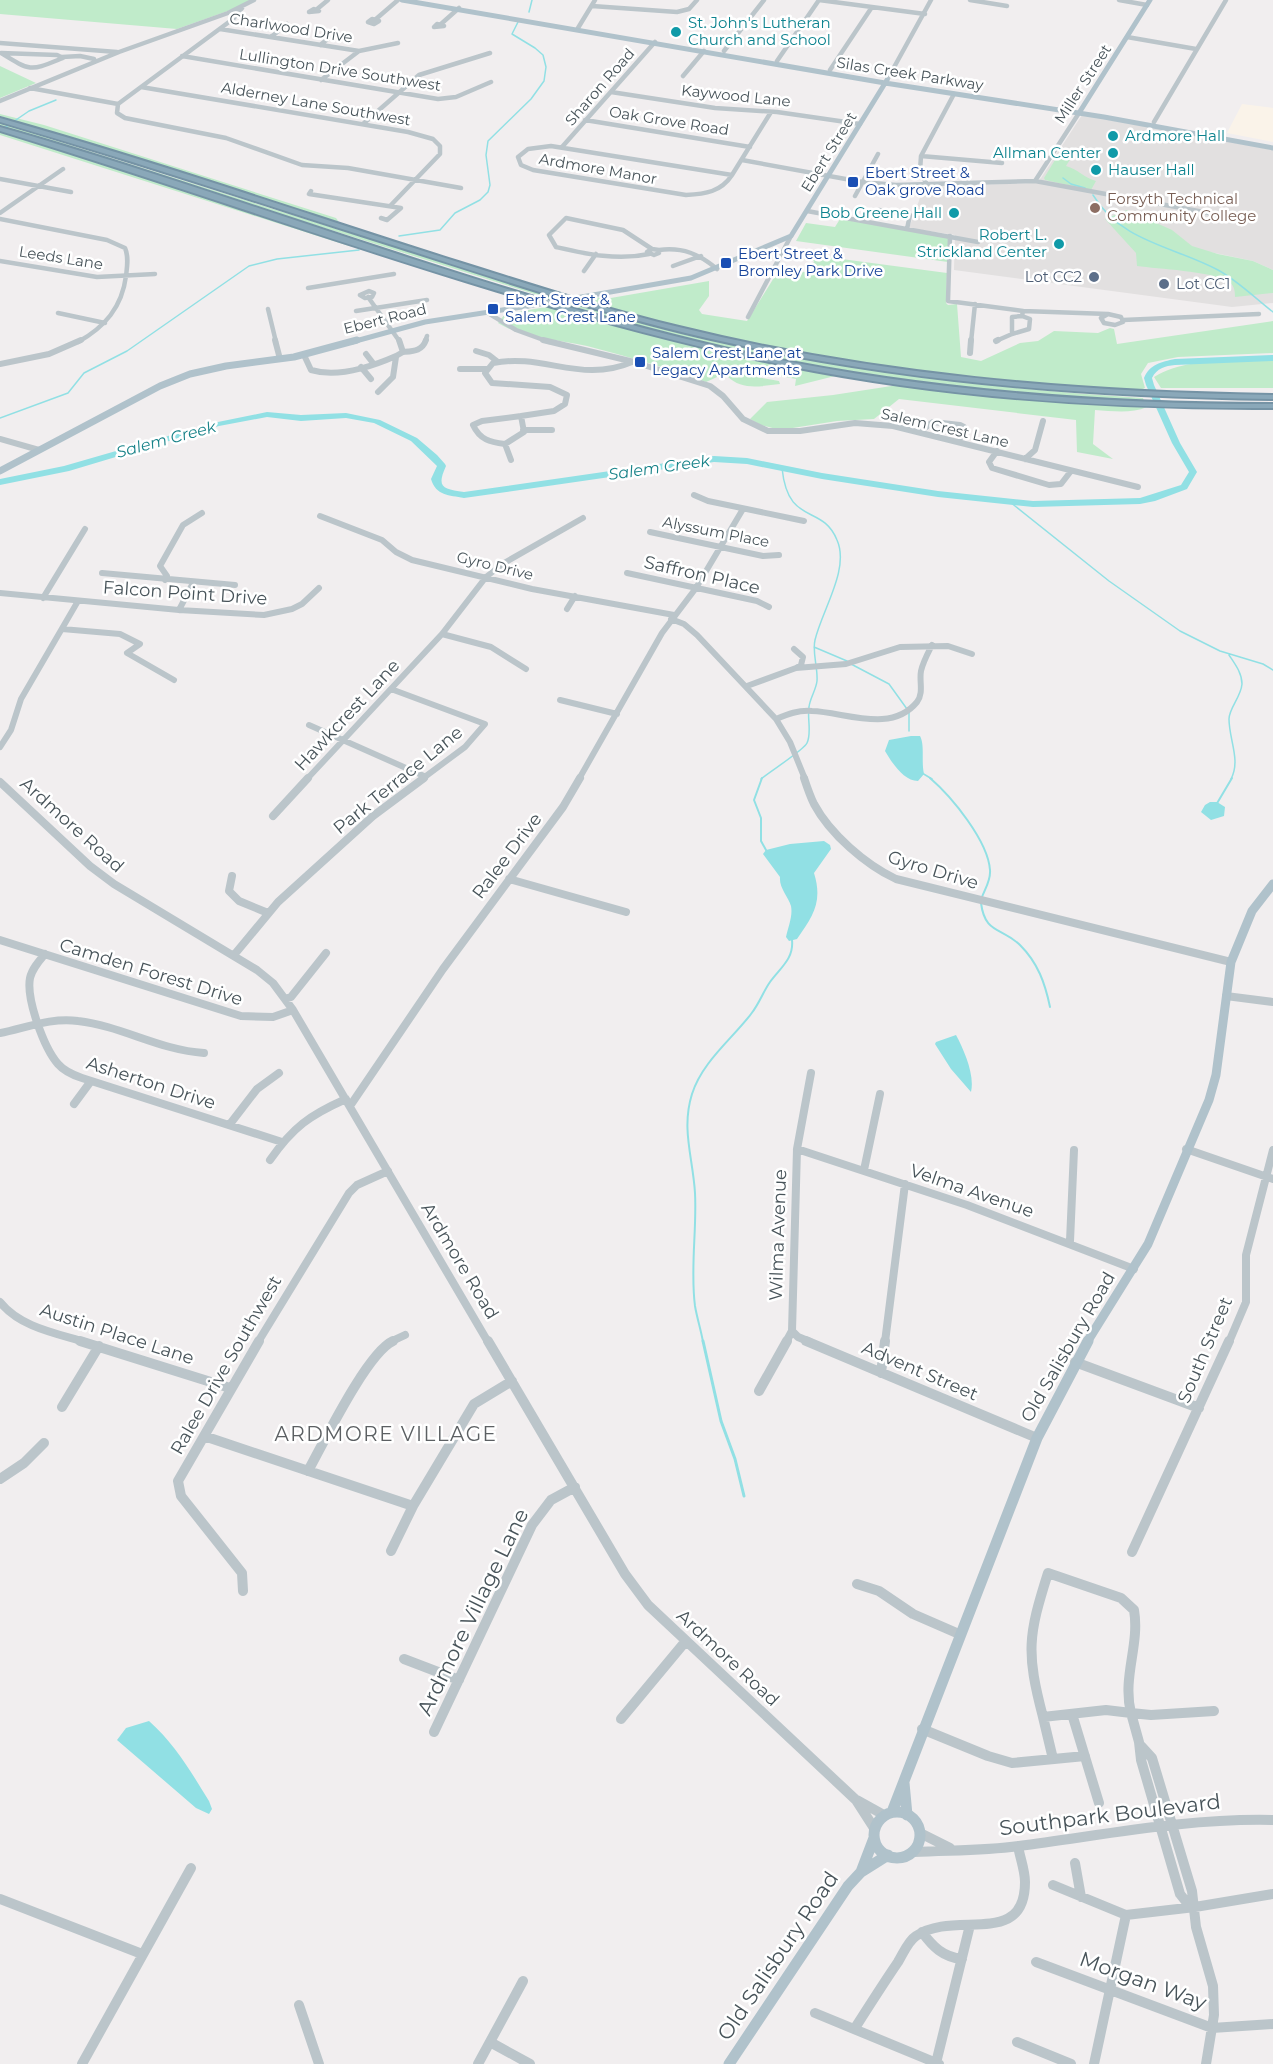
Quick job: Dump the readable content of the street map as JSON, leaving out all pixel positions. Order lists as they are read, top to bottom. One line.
{"streets":{"main road":["Silas Creek Parkway","Miller Street","Ebert Street","Ebert Road","Old Salisbury Road"],"street":["Charlwood Drive","Lullington Drive Southwest","Sharon Road","Kaywood Lane","Alderney Lane Southwest","Oak Grove Road","Ardmore Manor","Leeds Lane","Salem Crest Lane","Alyssum Place","Gyro Drive","Saffron Place","Falcon Point Drive","Hawkcrest Lane","Park Terrace Lane","Ardmore Road","Ralee Drive","Camden Forest Drive","Asherton Drive","Velma Avenue","Wilma Avenue","Austin Place Lane","South Street","Ralee Drive Southwest","Advent Street","Ardmore Village Lane","Southpark Boulevard","Morgan Way"]},"crossings":[["Silas Creek Parkway","Miller Street"],["Silas Creek Parkway","Sharon Road"],["Silas Creek Parkway","Ebert Street"],["Sharon Road","Kaywood Lane"],["Sharon Road","Oak Grove Road"],["Sharon Road","Ardmore Manor"],["Kaywood Lane","Ebert Street"],["Ebert Street","Ebert Road"],["Ebert Road","Salem Crest Lane"],["Alyssum Place","Ralee Drive"],["Gyro Drive","Hawkcrest Lane"],["Gyro Drive","Ralee Drive"],["Gyro Drive","Old Salisbury Road"],["Saffron Place","Ralee Drive"],["Hawkcrest Lane","Park Terrace Lane"],["Park Terrace Lane","Ardmore Road"],["Ardmore Road","Ralee Drive"],["Ardmore Road","Camden Forest Drive"],["Ardmore Road","Old Salisbury Road"],["Ardmore Road","Ralee Drive Southwest"],["Ardmore Road","Ardmore Village Lane"],["Ardmore Road","Southpark Boulevard"],["Camden Forest Drive","Asherton Drive"],["Velma Avenue","Wilma Avenue"],["Velma Avenue","Old Salisbury Road"],["Wilma Avenue","Advent Street"],["Austin Place Lane","Ralee Drive Southwest"],["Old Salisbury Road","Advent Street"],["Old Salisbury Road","Southpark Boulevard"]],"districts":["ARDMORE VILLAGE"],"water":["Salem Creek"],"places":{"other":["St. John's Lutheran Church and School","Ardmore Hall","Allman Center","Hauser Hall","Forsyth Technical Community College","Bob Greene Hall","Robert L. Strickland Center","Lot CC2","Lot CC1"],"transit":["Ebert Street & Oak grove Road","Ebert Street & Bromley Park Drive","Ebert Street & Salem Crest Lane","Salem Crest Lane at Legacy Apartments"]}}
